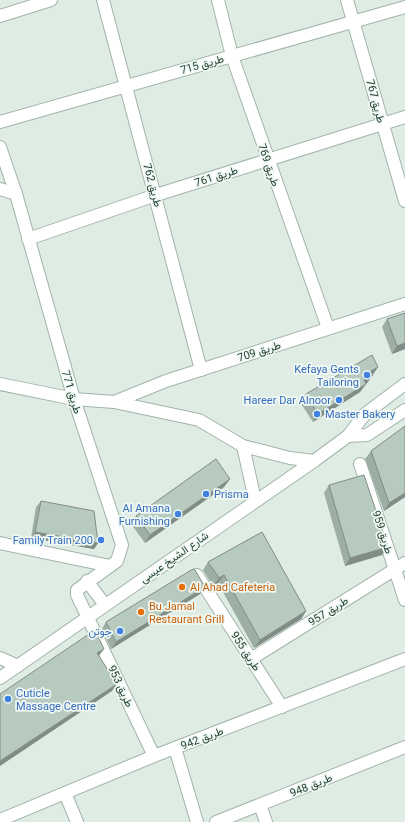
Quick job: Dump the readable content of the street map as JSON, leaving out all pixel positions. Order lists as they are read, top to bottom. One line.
{"streets":{"street":["طريق 715","طريق 767","طريق 769","طريق 761","طريق 762","طريق 709","طريق 771","طريق 959","شارع الشيخ عيسى","طريق 957","طريق 955","طريق 953","طريق 942","طريق 948"]},"crossings":[["طريق 715","طريق 767"],["طريق 715","طريق 769"],["طريق 715","طريق 762"],["طريق 767","طريق 761"],["طريق 769","طريق 761"],["طريق 769","طريق 709"],["طريق 761","طريق 762"],["طريق 761","طريق 771"],["طريق 762","طريق 709"],["طريق 709","طريق 771"],["طريق 709","شارع الشيخ عيسى"],["طريق 771","شارع الشيخ عيسى"],["طريق 771","طريق 953"],["طريق 959","طريق 957"],["شارع الشيخ عيسى","طريق 953"],["طريق 957","طريق 955"],["طريق 955","طريق 942"],["طريق 953","طريق 942"]],"places":["Kefaya Gents Tailoring","Hareer Dar Alnoor","Master Bakery","Prisma","Al Amana Furnishing","Family Train 200","Al Ahad Cafeteria","Bu Jamal Restaurant Grill","جوتن","Cuticle Massage Centre"]}
